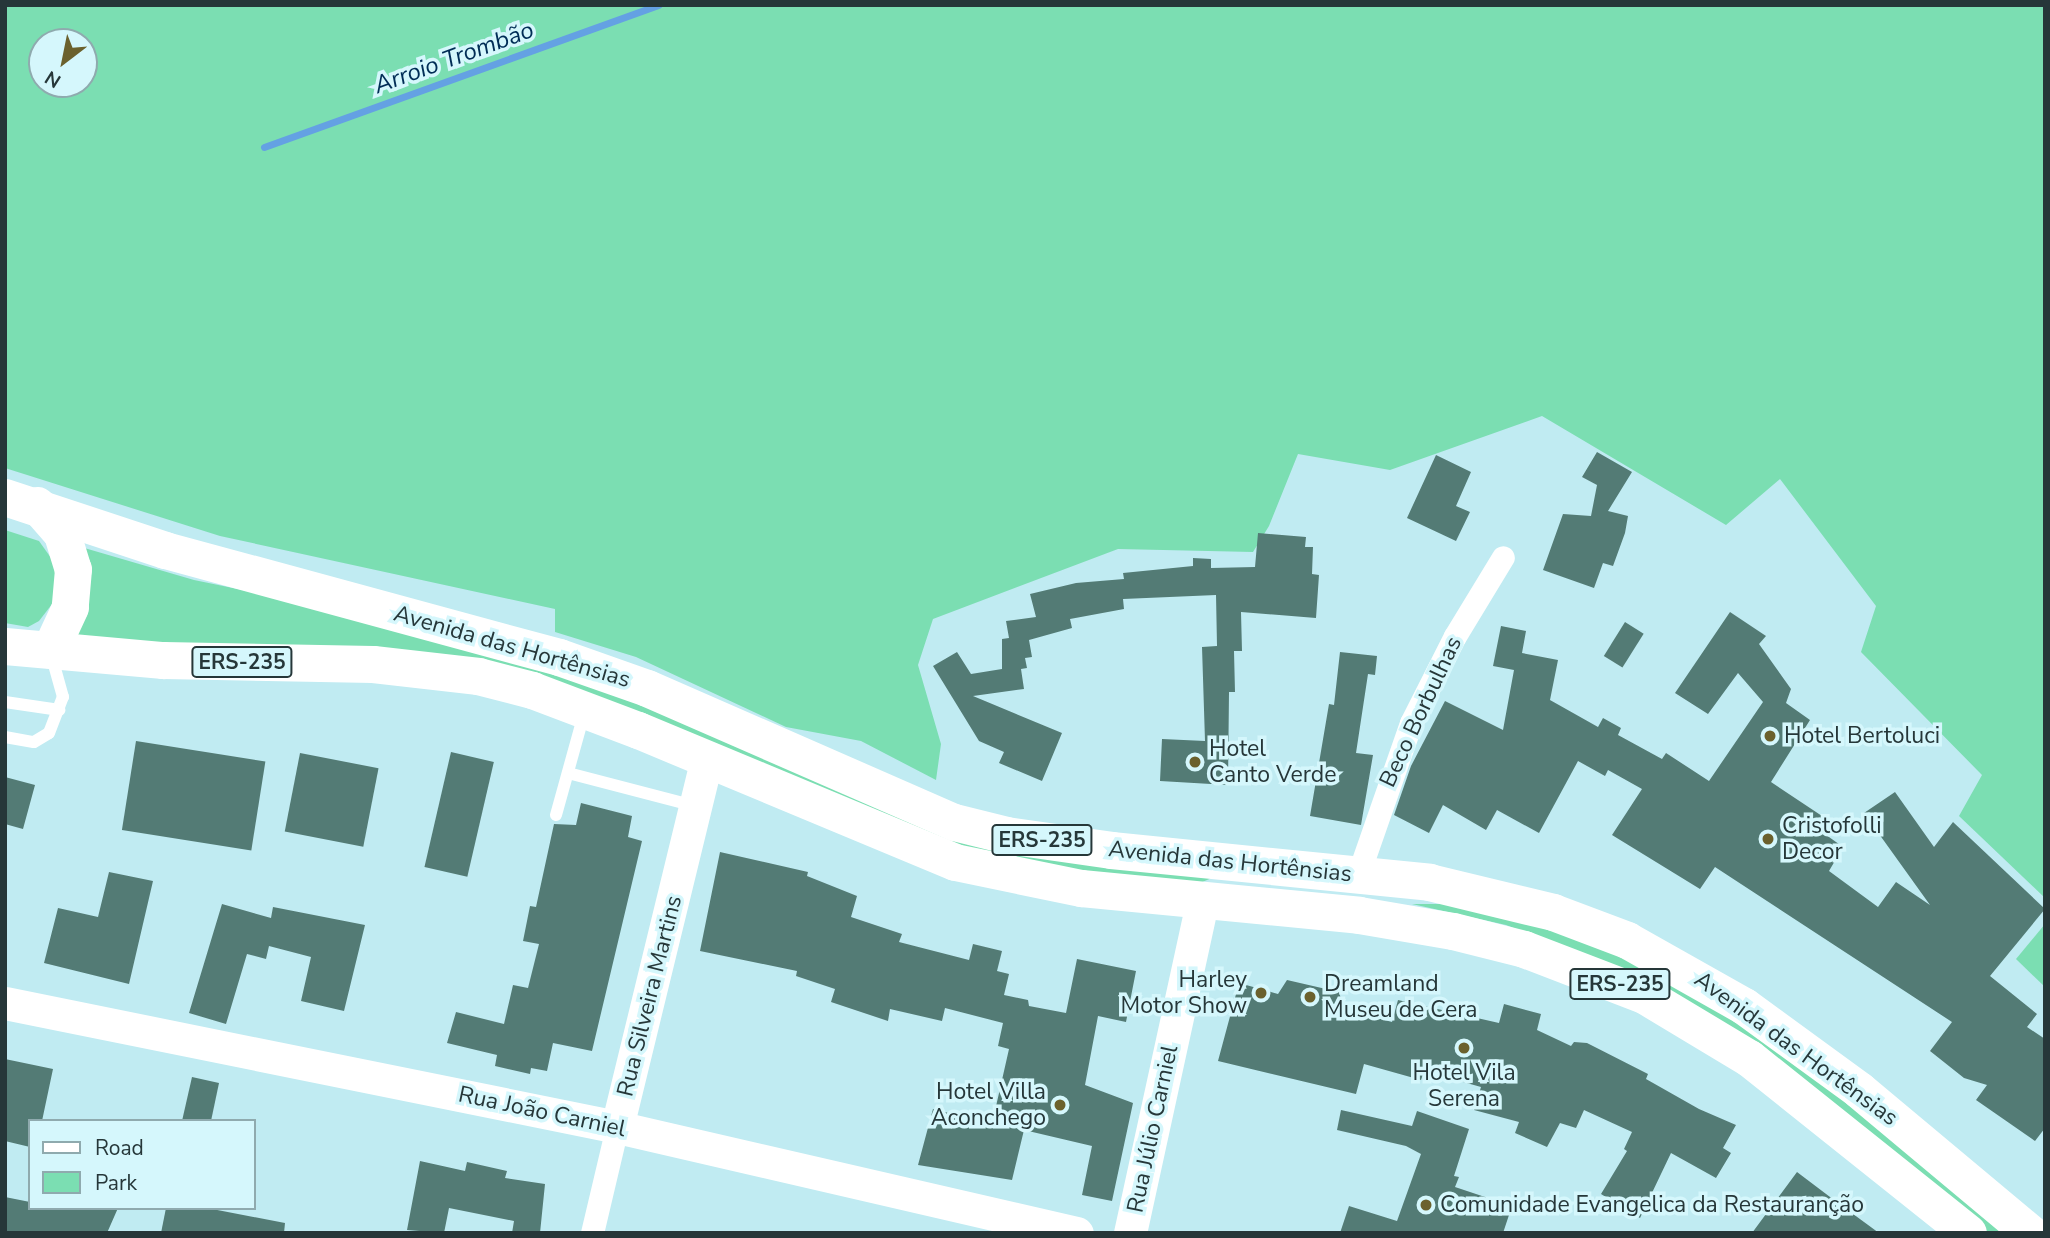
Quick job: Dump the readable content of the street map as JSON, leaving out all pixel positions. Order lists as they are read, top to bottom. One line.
{"streets":{"main road":["Avenida das Hortênsias","ERS-235"],"street":["Beco Borbulhas","Rua Silveira Martins","Rua João Carniel","Rua Júlio Carniel"]},"crossings":[["Avenida das Hortênsias","Beco Borbulhas"],["Avenida das Hortênsias","Rua Silveira Martins"],["Avenida das Hortênsias","Rua Júlio Carniel"],["Rua Silveira Martins","Rua João Carniel"]],"water":["Arroio Trombão"],"places":["Hotel Bertoluci","Hotel Canto Verde","Cristofolli Decor","Harley Motor Show","Dreamland Museu de Cera","Hotel Vila Serena","Hotel Villa Aconchego","Comunidade Evangelica da Restauranção"],"legend":["Road","Park"],"north":"bottom left"}
